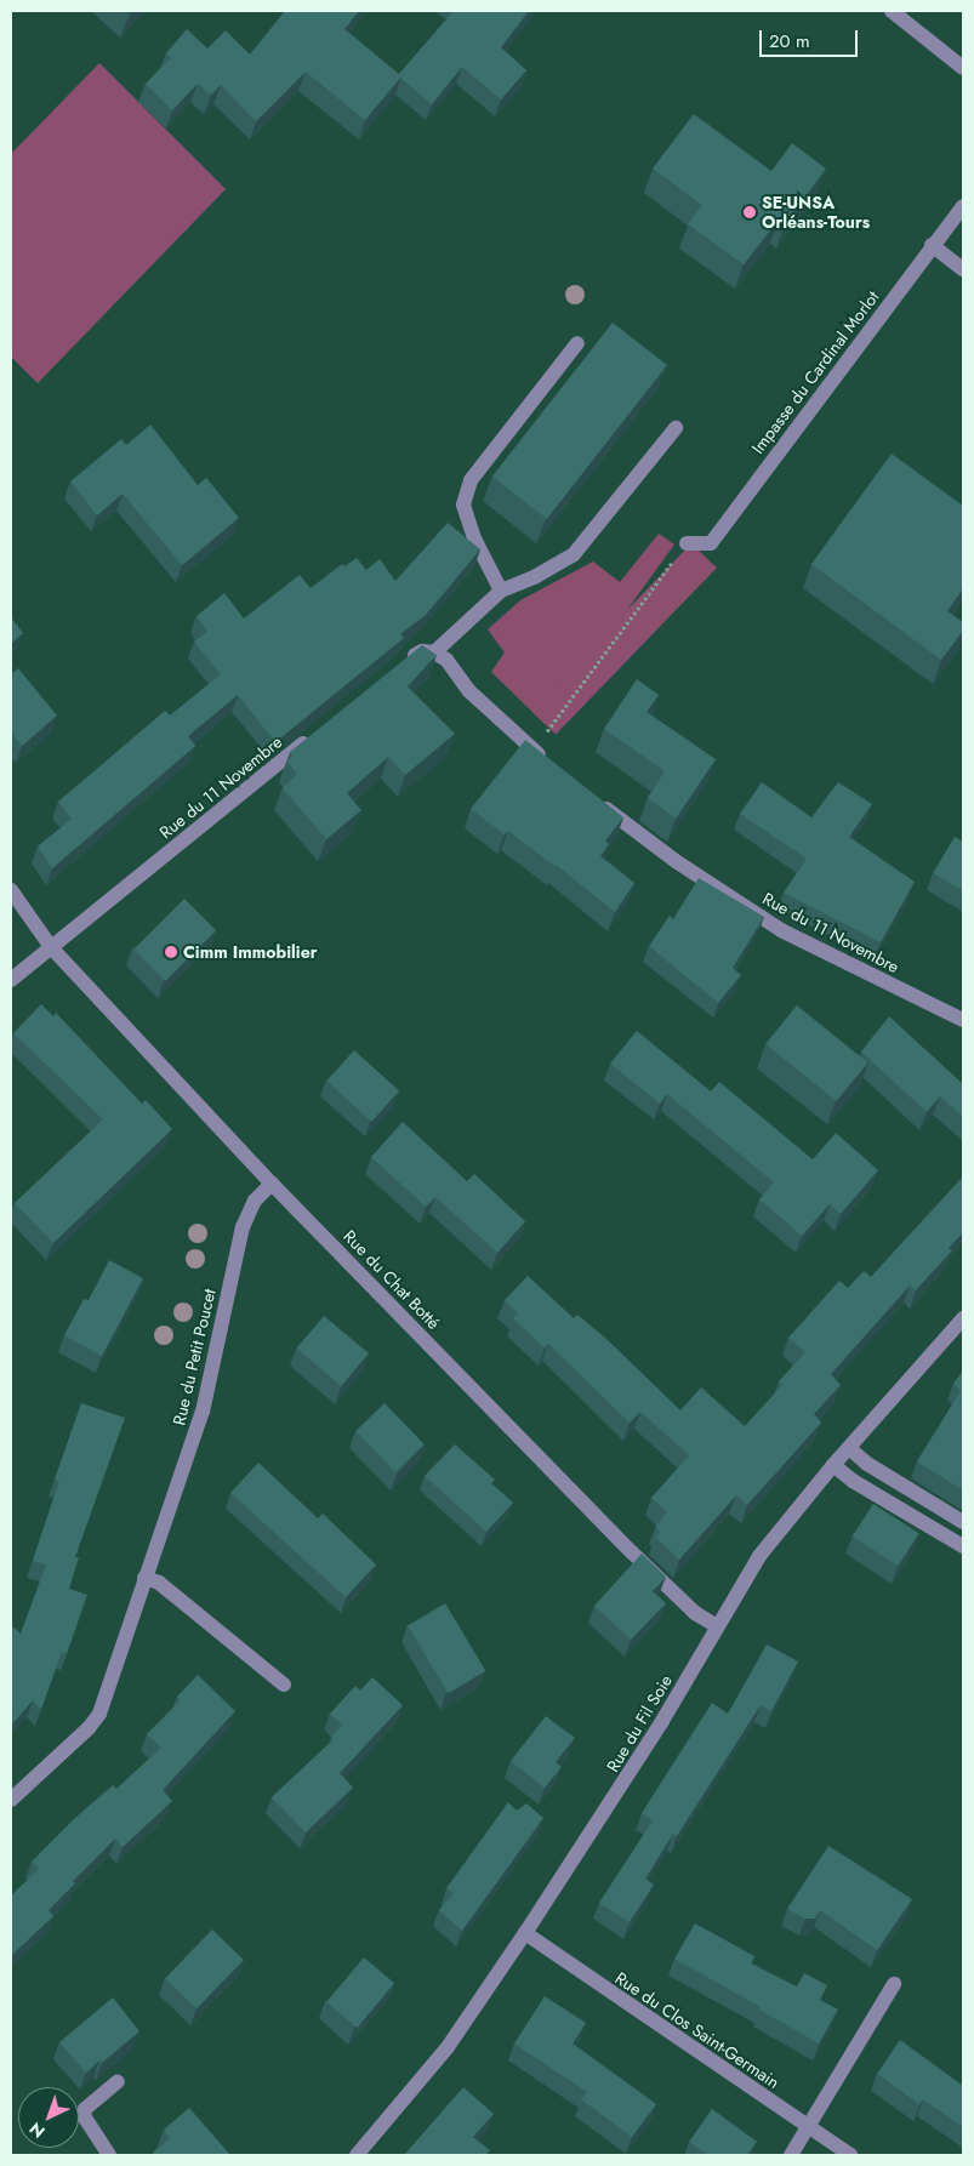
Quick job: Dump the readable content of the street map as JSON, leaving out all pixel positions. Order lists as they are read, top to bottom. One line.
{"streets":{"street":["Impasse du Cardinal Morlot","Rue du 11 Novembre","Rue du Chat Botté","Rue du Petit Poucet","Rue du Fil Soie","Rue du Clos Saint-Germain"]},"crossings":[["Rue du 11 Novembre","Rue du Chat Botté"],["Rue du Chat Botté","Rue du Petit Poucet"],["Rue du Chat Botté","Rue du Fil Soie"],["Rue du Fil Soie","Rue du Clos Saint-Germain"]],"places":["SE-UNSA Orléans-Tours","Cimm Immobilier"],"scale_bar":"20 m","north":"bottom left"}
